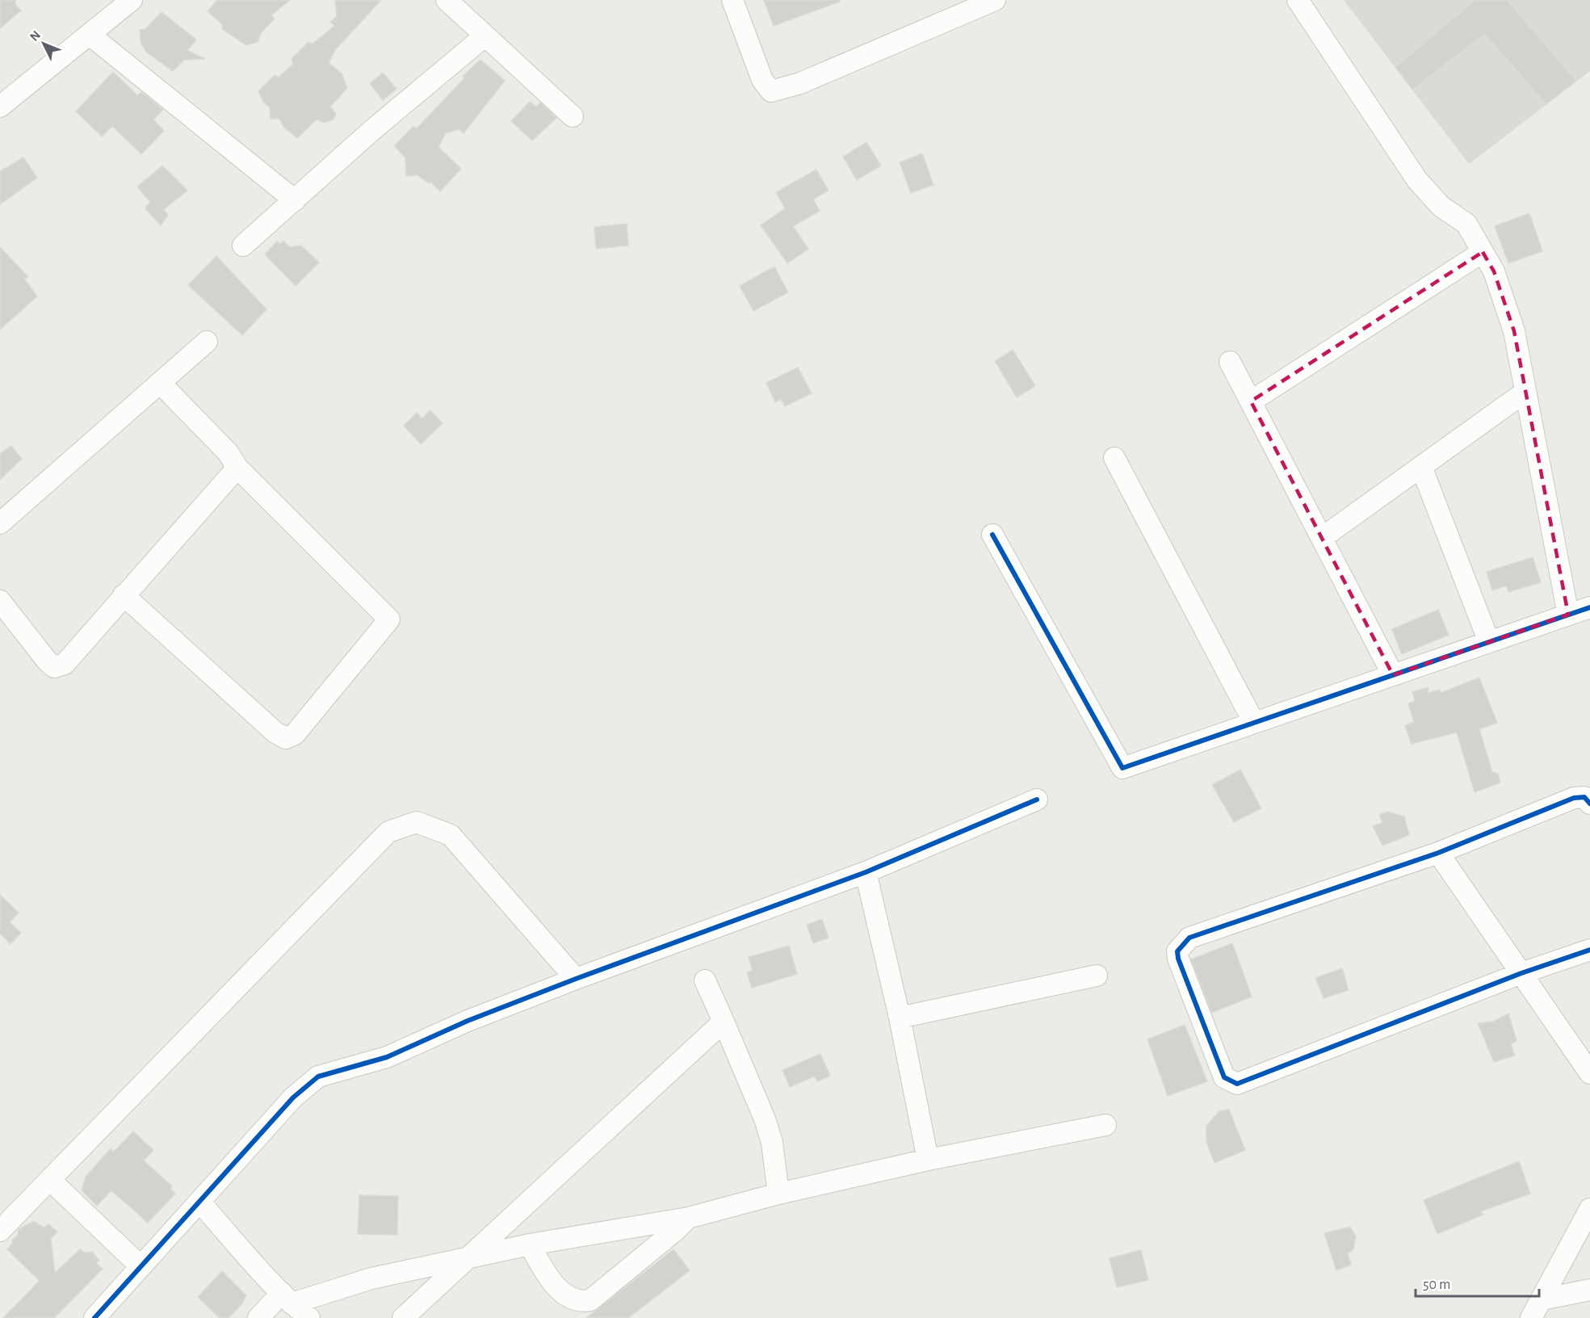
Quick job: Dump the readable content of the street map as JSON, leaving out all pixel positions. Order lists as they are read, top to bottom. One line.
{"scale_bar":"50 m","north":"top left"}
